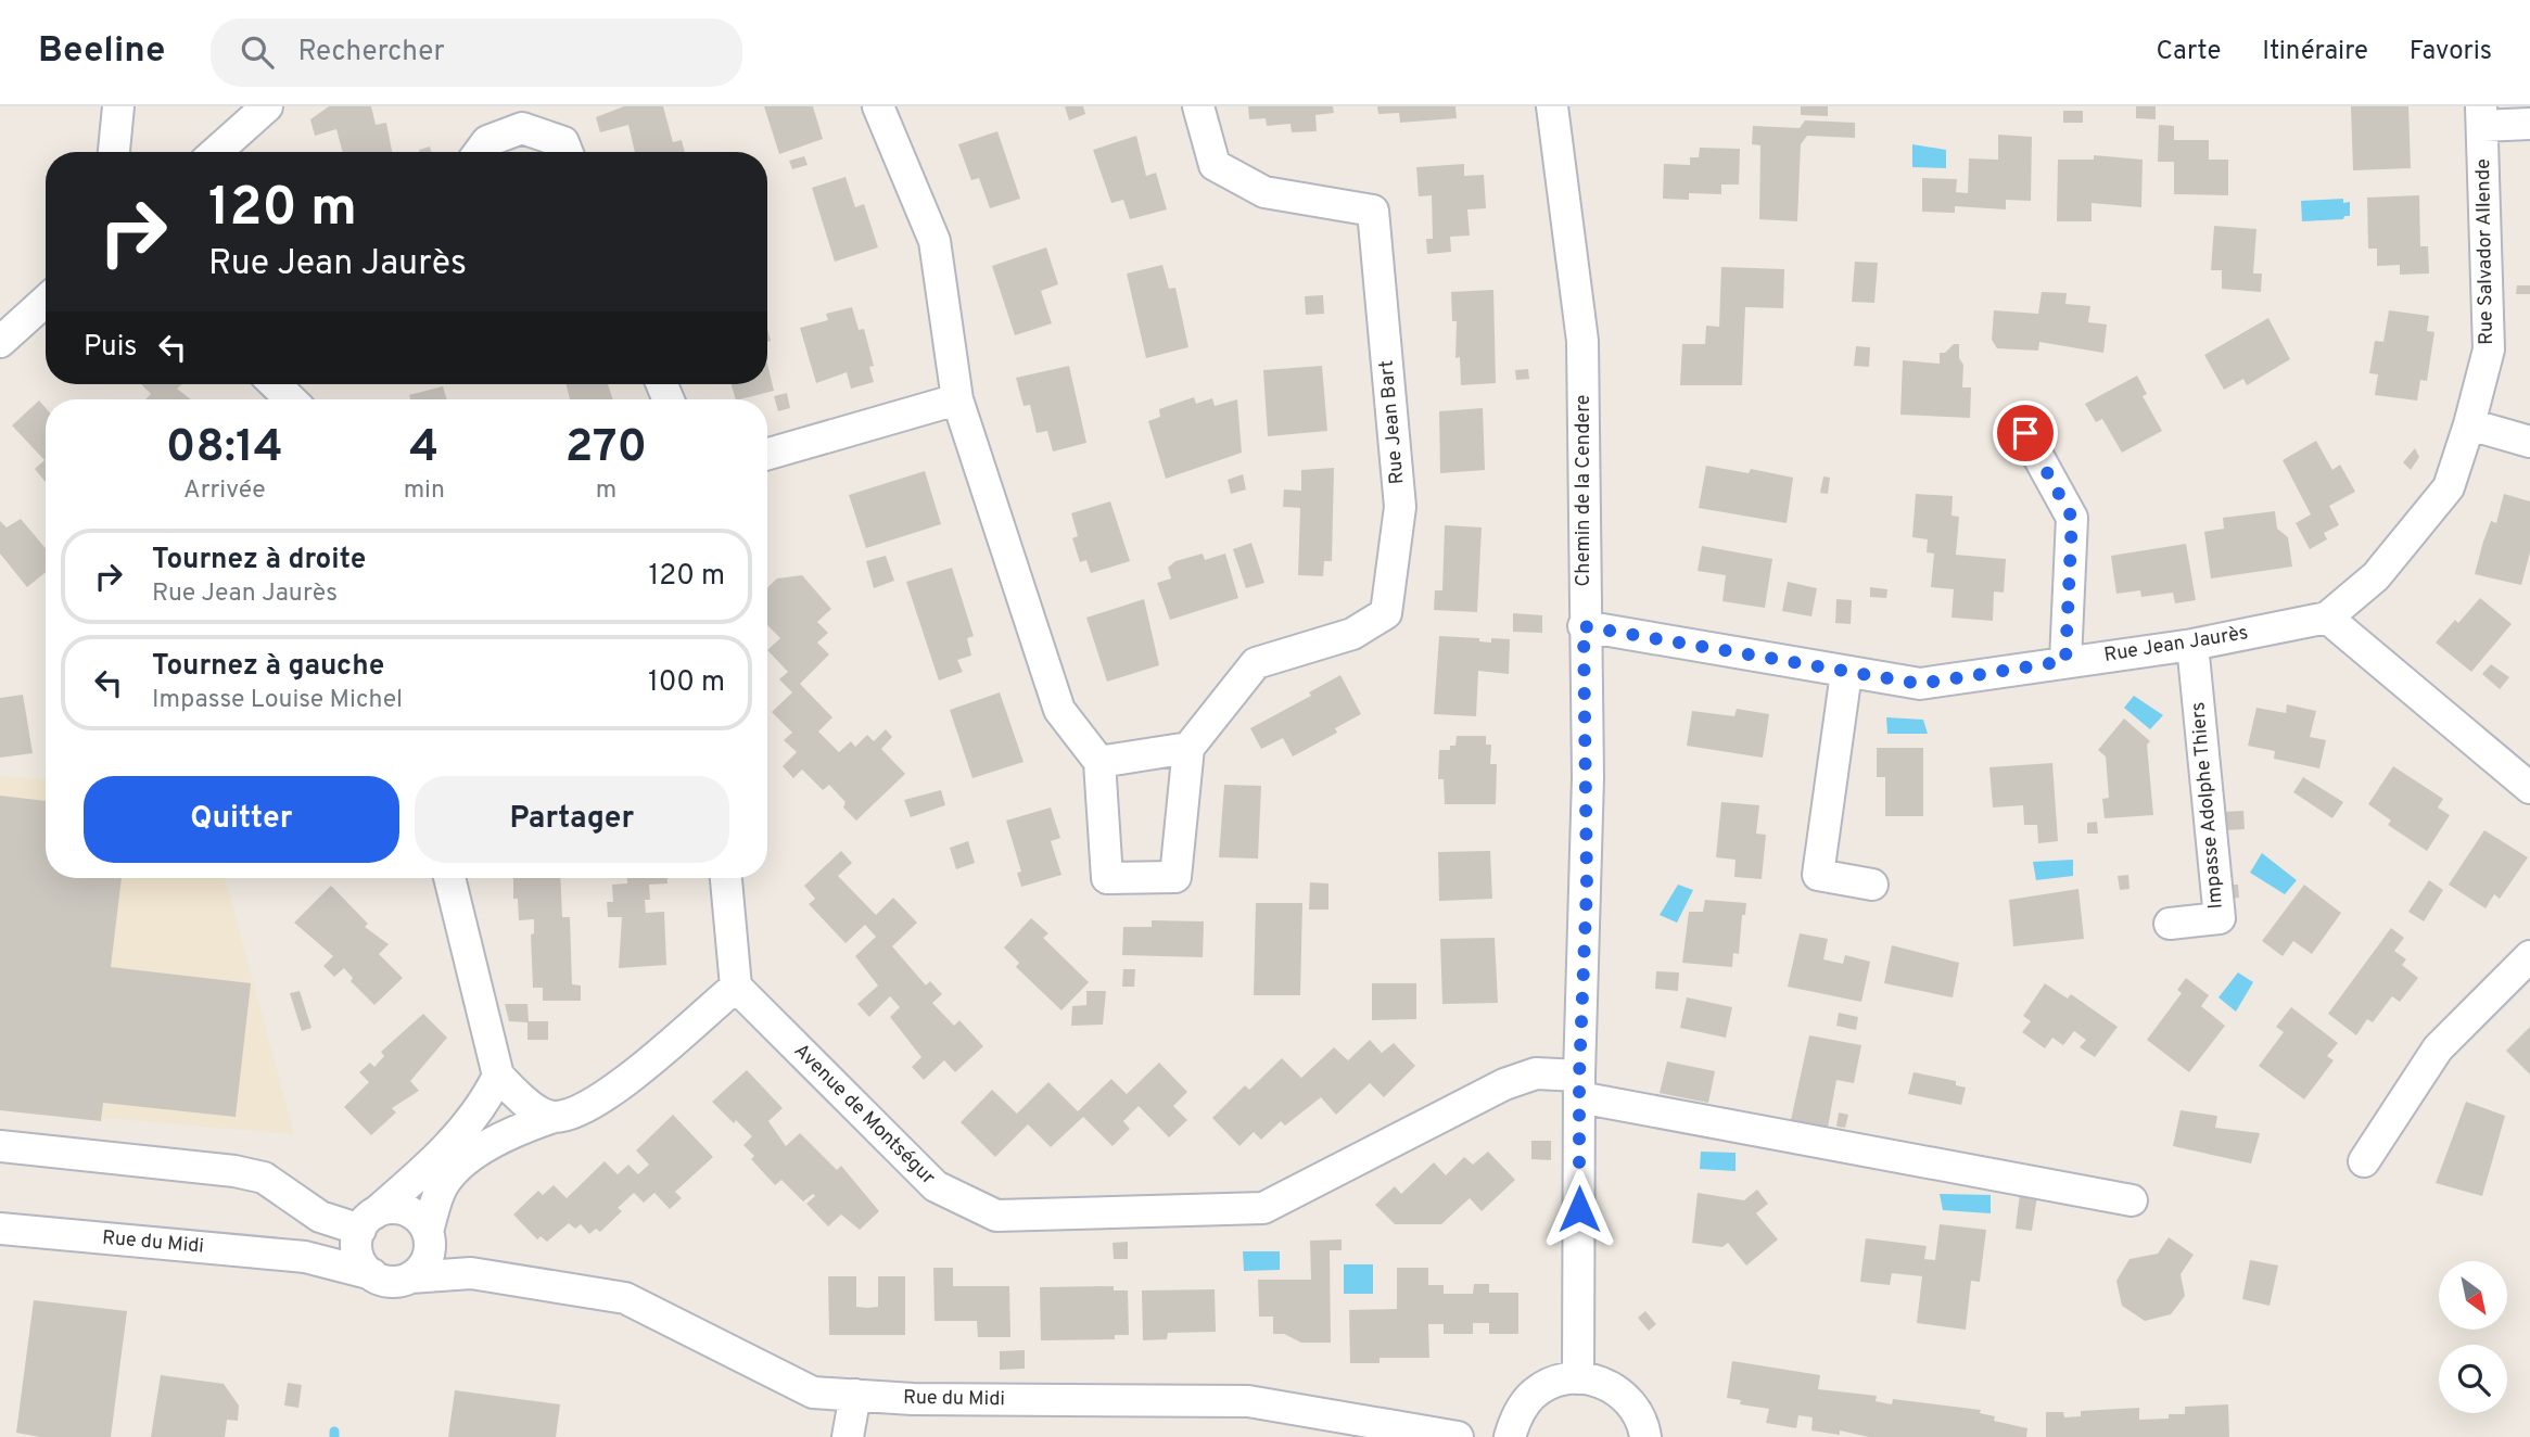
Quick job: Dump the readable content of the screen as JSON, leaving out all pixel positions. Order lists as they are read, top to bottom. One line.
{"streets":{"street":["Rue Salvador Allende","Rue Jean Bart","Chemin de la Cendere","Rue Jean Jaurès","Impasse Adolphe Thiers","Avenue de Montségur","Rue du Midi"]},"crossings":[["Rue Salvador Allende","Rue Jean Jaurès"],["Chemin de la Cendere","Rue Jean Jaurès"],["Chemin de la Cendere","Avenue de Montségur"],["Rue Jean Jaurès","Impasse Adolphe Thiers"]],"north":"bottom right","page":{"header":"Beeline","search":"Rechercher","nav":["Carte","Itinéraire","Favoris"],"turn":["120 m","Rue Jean Jaurès"],"then":"Puis","eta":["08:14","Arrivée","4","min","270","m"],"list":[{"name":"Tournez à droite","note":"Rue Jean Jaurès","value":"120 m"},{"name":"Tournez à gauche","note":"Impasse Louise Michel","value":"100 m"}],"buttons":["Quitter","Partager"]}}
